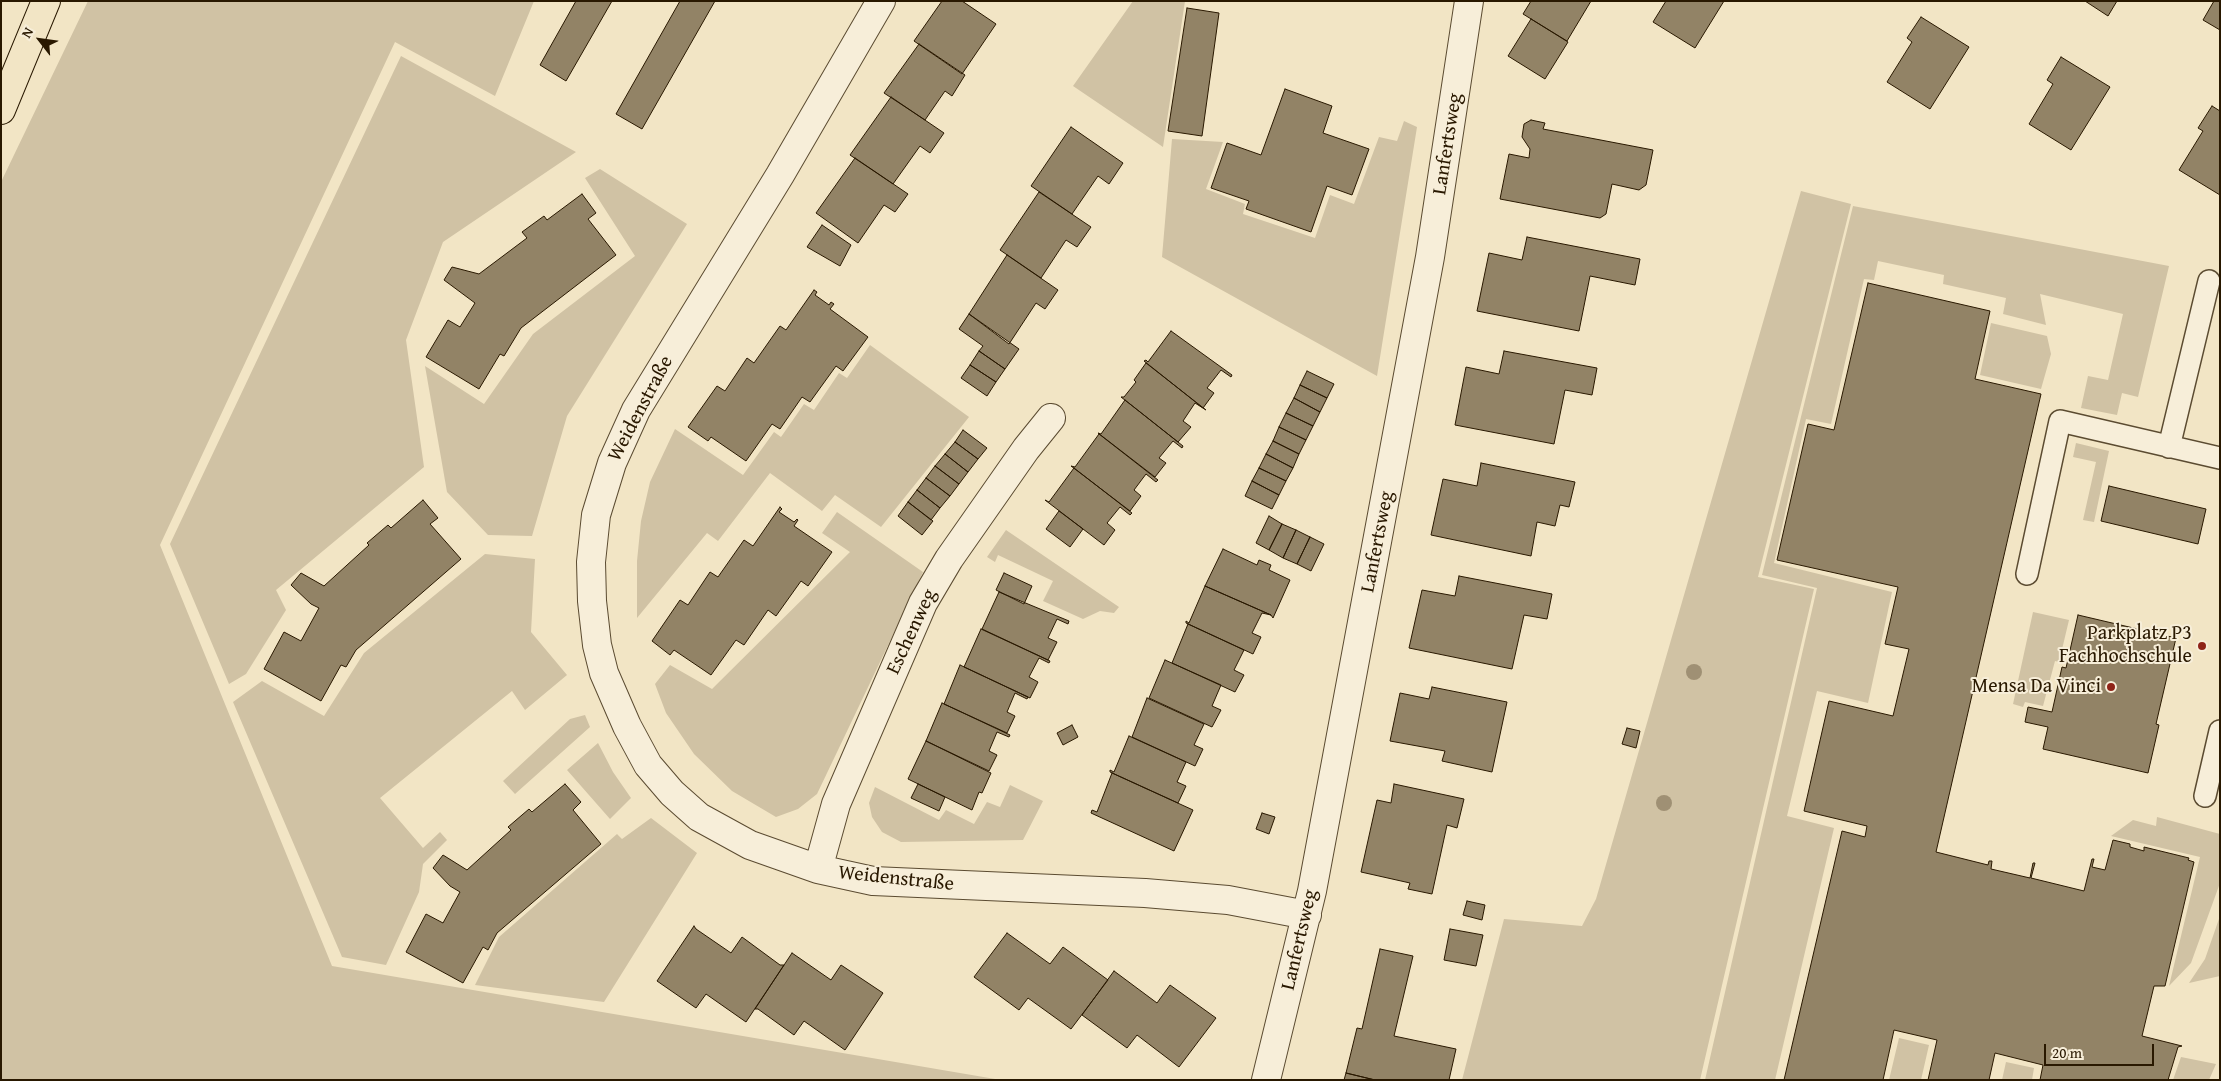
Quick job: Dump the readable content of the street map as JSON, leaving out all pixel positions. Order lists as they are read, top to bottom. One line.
{"streets":{"street":["Lanfertsweg","Weidenstraße","Eschenweg"]},"crossings":[["Lanfertsweg","Weidenstraße"],["Weidenstraße","Eschenweg"]],"places":["Parkplatz P3 Fachhochschule","Mensa Da Vinci"],"scale_bar":"20 m","north":"top left"}
